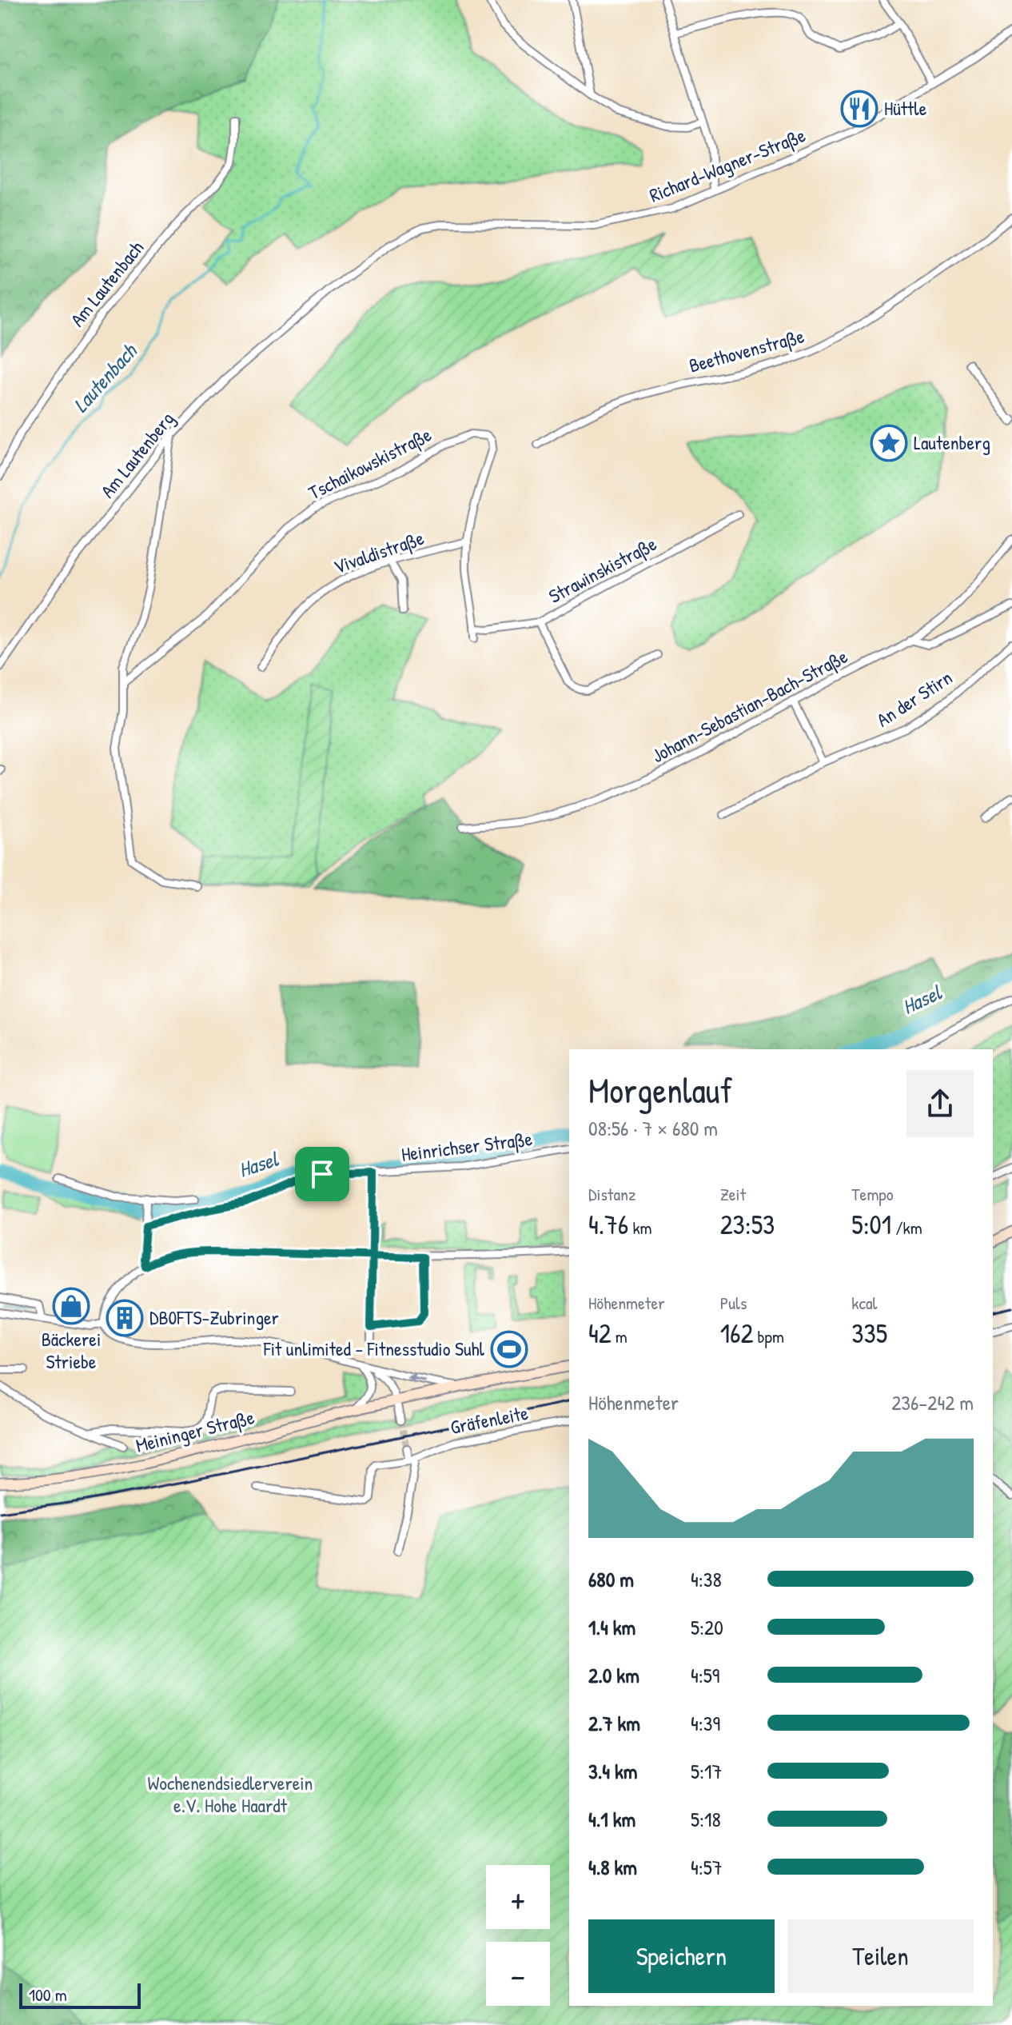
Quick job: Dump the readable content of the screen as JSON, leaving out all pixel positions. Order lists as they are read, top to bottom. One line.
{"streets":{"main road":["Meininger Straße"],"street":["Richard-Wagner-Straße","Am Lautenbach","Beethovenstraße","Am Lautenberg","Tschaikowskistraße","Vivaldistraße","Strawinskistraße","An der Stirn","Johann-Sebastian-Bach-Straße","Heinrichser Straße","Gräfenleite"]},"crossings":[["Richard-Wagner-Straße","Am Lautenberg"],["Tschaikowskistraße","Vivaldistraße"],["Tschaikowskistraße","Strawinskistraße"],["An der Stirn","Johann-Sebastian-Bach-Straße"]],"water":["Lautenbach","Hasel"],"parks":["Wochenendsiedlerverein e.V. Hohe Haardt"],"places":{"restaurant":["Hüttle"],"place":["Lautenberg"],"shop":["Bäckerei Striebe"],"building":["DB0FTS-Zubringer"],"sports":["Fit unlimited - Fitnesstudio Suhl"]},"scale_bar":"100 m","page":{"heading":["Morgenlauf","08:56 · 7 × 680 m"],"stats":[["Distanz","4.76 km"],["Zeit","23:53"],["Tempo","5:01 /km"],["Höhenmeter","42 m"],["Puls","162 bpm"],["kcal","335"]],"chart":["Höhenmeter","236–242 m"],"list":[{"name":"680 m","note":"4:38"},{"name":"1.4 km","note":"5:20"},{"name":"2.0 km","note":"4:59"},{"name":"2.7 km","note":"4:39"},{"name":"3.4 km","note":"5:17"},{"name":"4.1 km","note":"5:18"},{"name":"4.8 km","note":"4:57"}],"map_buttons":["+","−"],"buttons":["Speichern","Teilen"],"scale":"100 m"}}
